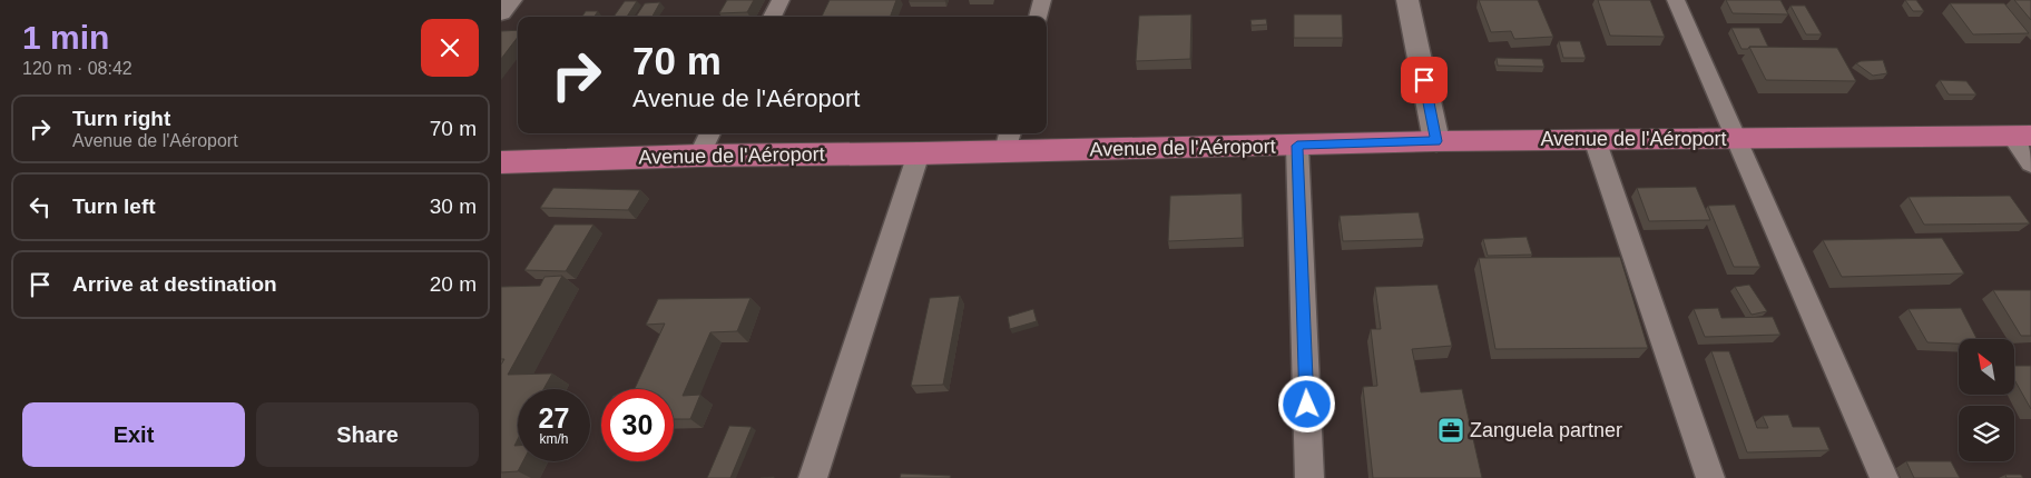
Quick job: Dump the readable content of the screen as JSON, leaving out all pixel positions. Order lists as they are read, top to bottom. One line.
{"streets":{"main road":["Avenue de l'Aéroport"]},"places":{"office":["Zanguela partner"]},"north":"top left","page":{"heading":["1 min","120 m · 08:42"],"turn":["70 m","Avenue de l'Aéroport"],"list":[{"name":"Turn right","note":"Avenue de l'Aéroport","value":"70 m"},{"name":"Turn left","value":"30 m"},{"name":"Arrive at destination","value":"20 m"}],"speed":"27 km/h","limit":"30","buttons":["Exit","Share"]}}
